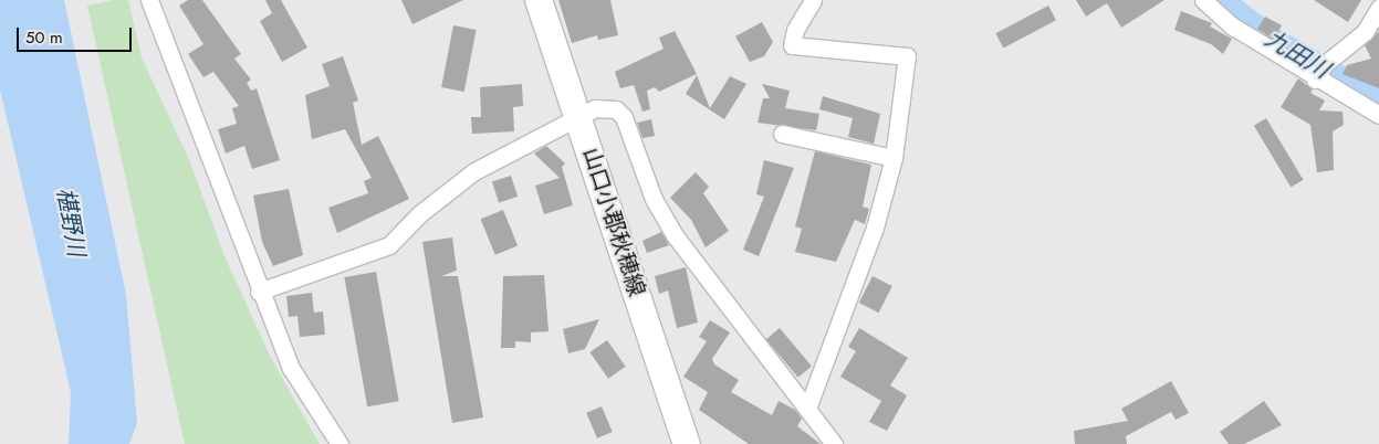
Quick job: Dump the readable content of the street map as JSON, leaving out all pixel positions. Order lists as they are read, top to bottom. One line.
{"streets":{"main road":["山口小郡秋穂線"]},"water":["九田川","椹野川"],"scale_bar":"50 m"}
